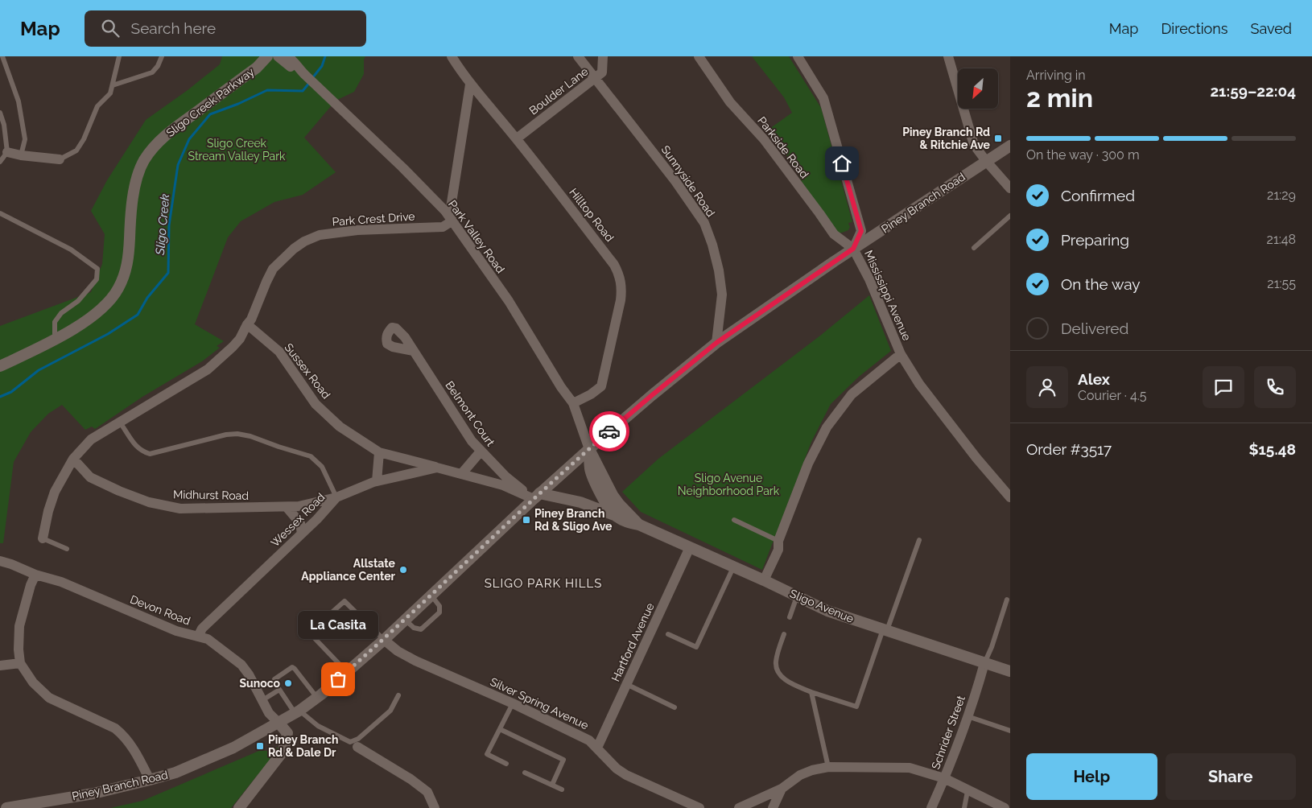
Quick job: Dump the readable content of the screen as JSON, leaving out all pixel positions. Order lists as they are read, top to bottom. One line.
{"streets":{"street":["Boulder Lane","Sligo Creek Parkway","Parkside Road","Sunnyside Road","Piney Branch Road","Hilltop Road","Park Crest Drive","Park Valley Road","Mississippi Avenue","Sussex Road","Belmont Court","Midhurst Road","Wessex Road","Sligo Avenue","Devon Road","Hartford Avenue","Silver Spring Avenue","Schrider Street"]},"crossings":[["Boulder Lane","Sunnyside Road"],["Boulder Lane","Hilltop Road"],["Parkside Road","Piney Branch Road"],["Parkside Road","Mississippi Avenue"],["Sunnyside Road","Piney Branch Road"],["Piney Branch Road","Park Valley Road"],["Piney Branch Road","Mississippi Avenue"],["Piney Branch Road","Belmont Court"],["Piney Branch Road","Wessex Road"],["Piney Branch Road","Sligo Avenue"],["Piney Branch Road","Devon Road"],["Piney Branch Road","Silver Spring Avenue"],["Hilltop Road","Park Valley Road"],["Park Crest Drive","Park Valley Road"],["Park Crest Drive","Sussex Road"],["Park Crest Drive","Midhurst Road"],["Park Valley Road","Sligo Avenue"],["Sussex Road","Wessex Road"],["Belmont Court","Wessex Road"],["Belmont Court","Sligo Avenue"],["Midhurst Road","Wessex Road"],["Wessex Road","Sligo Avenue"],["Wessex Road","Devon Road"],["Sligo Avenue","Hartford Avenue"],["Sligo Avenue","Schrider Street"],["Hartford Avenue","Silver Spring Avenue"]],"districts":["SLIGO PARK HILLS"],"water":["Sligo Creek"],"parks":["Sligo Creek Stream Valley Park","Sligo Avenue Neighborhood Park"],"places":{"transit":["Piney Branch Rd & Ritchie Ave","Piney Branch Rd & Sligo Ave","Piney Branch Rd & Dale Dr"],"other":["Allstate Appliance Center","La Casita","Sunoco"]},"north":"bottom left","page":{"header":"Map","search":"Search here","nav":["Map","Directions","Saved"],"heading":["2 min","Arriving in","21:59–22:04"],"panel":["Alex","Courier · 4.5","Order #3517","$15.48"],"bar":"On the way · 300 m","list":[["Confirmed","21:29"],["Preparing","21:48"],["On the way","21:55"],"Delivered"],"bubble":"La Casita","buttons":["Help","Share"]}}
